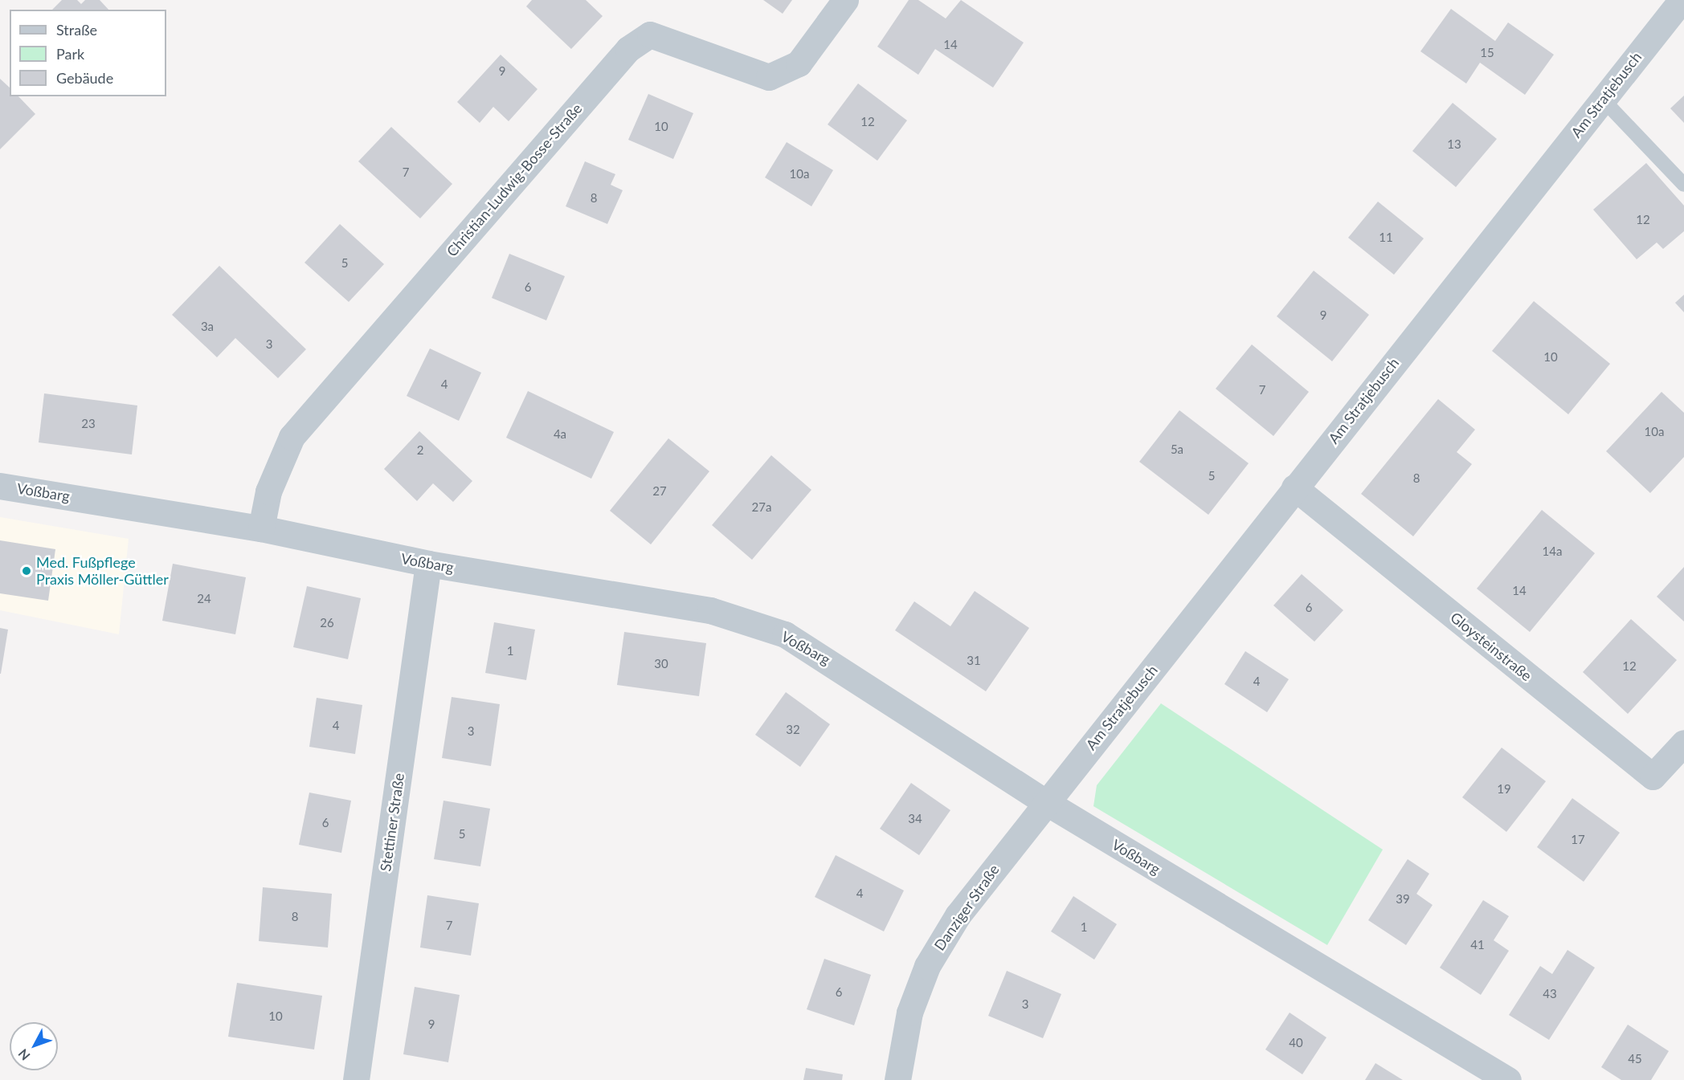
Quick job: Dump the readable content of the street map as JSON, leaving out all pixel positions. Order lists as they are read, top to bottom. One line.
{"streets":{"street":["Am Stratjebusch","Christian-Ludwig-Bosse-Straße","Voßbarg","Gloysteinstraße","Stettiner Straße","Danziger Straße"]},"crossings":[["Am Stratjebusch","Voßbarg"],["Am Stratjebusch","Gloysteinstraße"],["Am Stratjebusch","Danziger Straße"],["Christian-Ludwig-Bosse-Straße","Voßbarg"],["Voßbarg","Stettiner Straße"],["Voßbarg","Danziger Straße"]],"places":["Med. Fußpflege Praxis Möller-Güttler"],"house_numbers":["14","15","9","12","10","13","7","10a","8","12","11","5","6","9","3a","3","10","4","7","23","10a","4a","5a","2","5","8","27","27a","14a","14","24","6","26","1","31","30","12","4","4","32","3","19","34","6","5","17","4","39","8","7","1","41","6","43","3","10","9","40","45"],"legend":["Straße","Park","Gebäude"],"north":"bottom left"}
